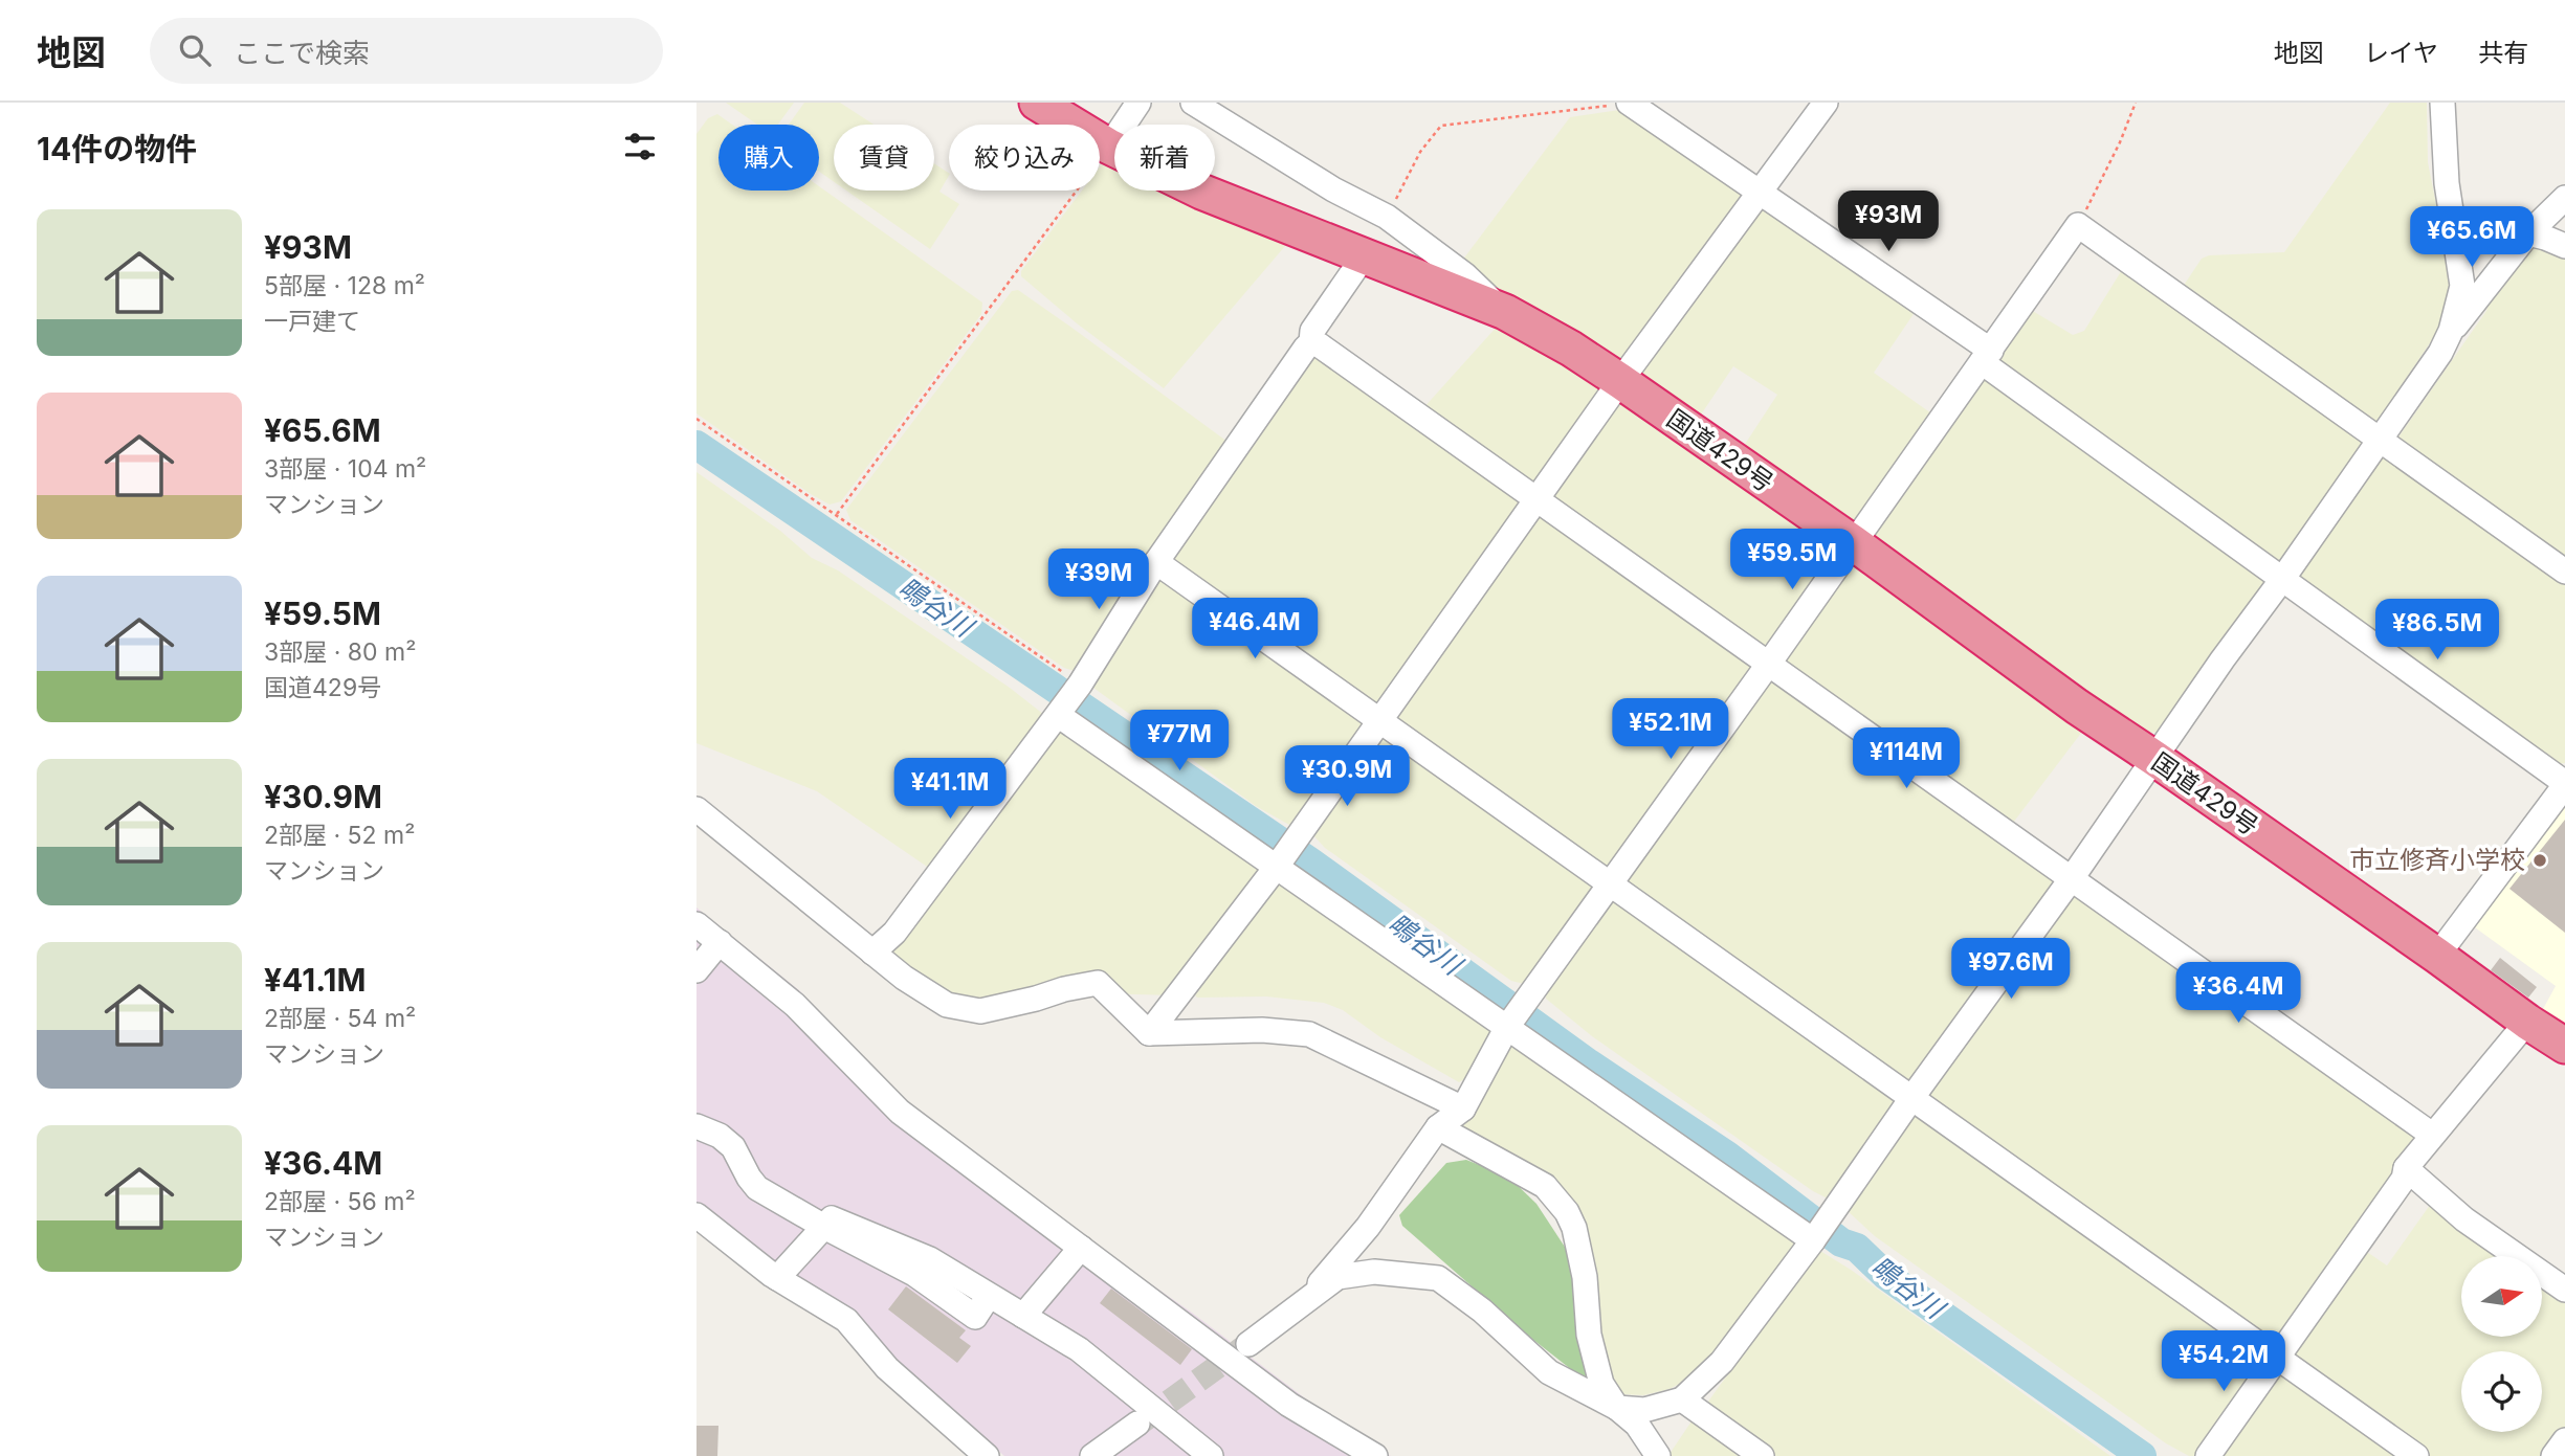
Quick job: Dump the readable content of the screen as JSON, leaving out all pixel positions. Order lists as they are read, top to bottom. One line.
{"streets":{"highway":["国道429号"]},"water":["鴫谷川"],"places":["市立修斉小学校"],"north":"right","page":{"header":"地図","search":"ここで検索","nav":["地図","レイヤ","共有"],"heading":"14件の物件","chip":["購入","賃貸","絞り込み","新着"],"list":[{"name":"¥93M","note":"5部屋 · 128 m² · 一戸建て"},{"name":"¥65.6M","note":"3部屋 · 104 m² · マンション"},{"name":"¥59.5M","note":"3部屋 · 80 m² · 国道429号"},{"name":"¥30.9M","note":"2部屋 · 52 m² · マンション"},{"name":"¥41.1M","note":"2部屋 · 54 m² · マンション"},{"name":"¥36.4M","note":"2部屋 · 56 m² · マンション"}],"price":["¥93M","¥65.6M","¥59.5M","¥39M","¥46.4M","¥86.5M","¥52.1M","¥77M","¥114M","¥30.9M","¥41.1M","¥97.6M","¥36.4M","¥54.2M"]}}
